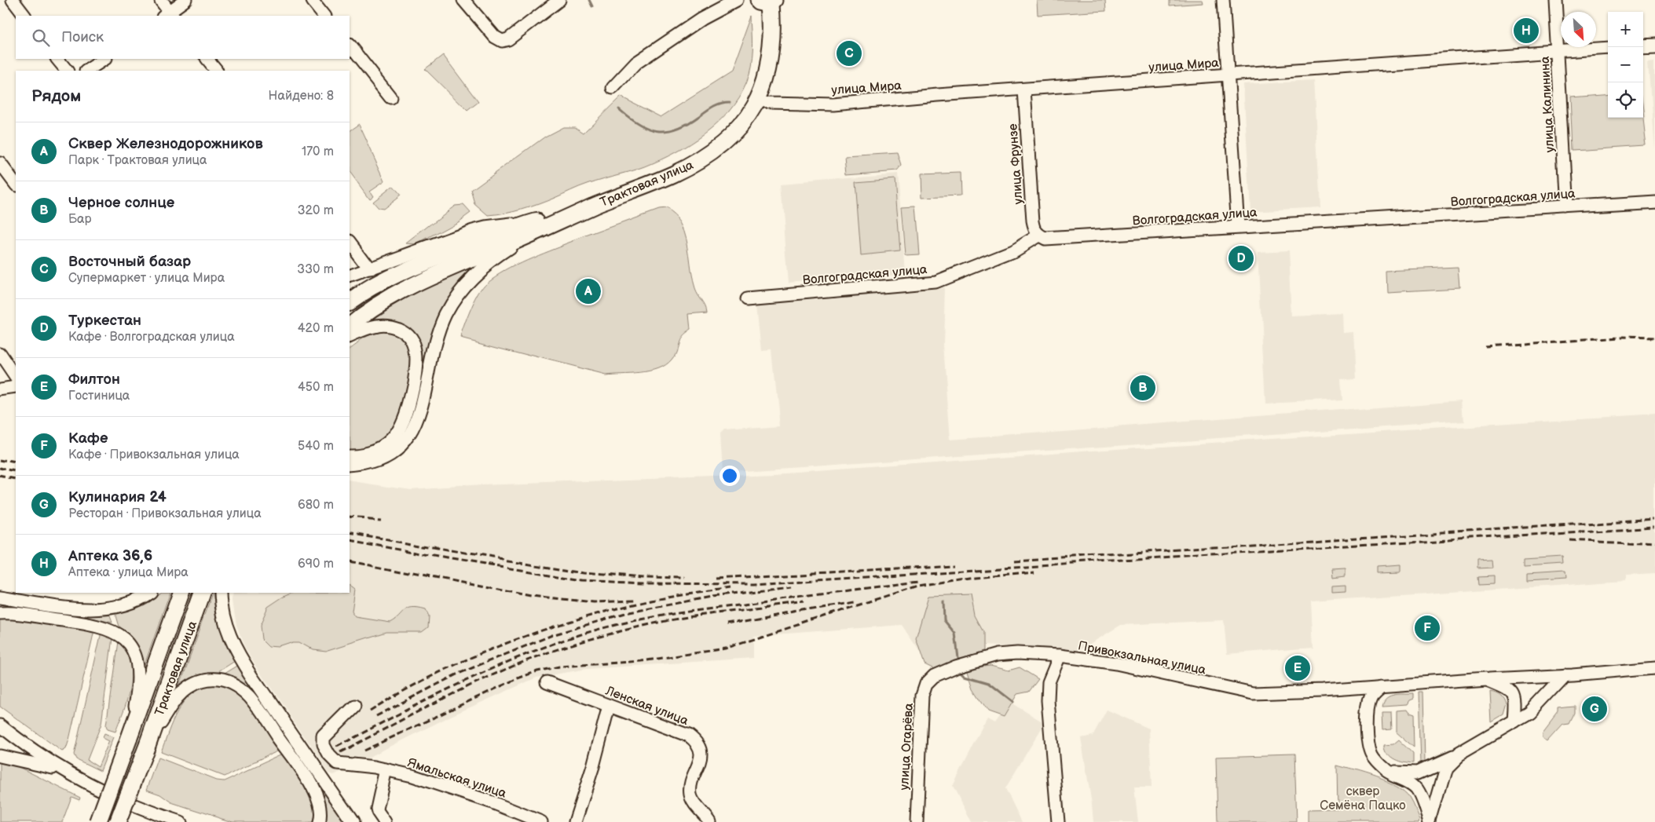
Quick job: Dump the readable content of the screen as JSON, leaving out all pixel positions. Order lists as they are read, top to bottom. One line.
{"streets":{"main road":["Трактовая улица"],"street":["улица Мира","улица Калинина","улица Фрунзе","Волгоградская улица","Привокзальная улица","Ленская улица","улица Огарёва","Ямальская улица"]},"crossings":[["улица Мира","улица Калинина"],["улица Мира","улица Фрунзе"],["улица Мира","Трактовая улица"],["улица Калинина","Волгоградская улица"],["улица Фрунзе","Волгоградская улица"],["Привокзальная улица","улица Огарёва"]],"parks":["сквер Семёна Пацко"],"north":"bottom right","page":{"map_buttons":["+","−"],"search":"Поиск","pins":["H","C","D","A","B","F","E","G"],"heading":["Рядом","Найдено: 8"],"list":[{"mark":"A","name":"Сквер Железнодорожников","note":"Парк · Трактовая улица","value":"170 m"},{"mark":"B","name":"Черное солнце","note":"Бар","value":"320 m"},{"mark":"C","name":"Восточный базар","note":"Супермаркет · улица Мира","value":"330 m"},{"mark":"D","name":"Туркестан","note":"Кафе · Волгоградская улица","value":"420 m"},{"mark":"E","name":"Филтон","note":"Гостиница","value":"450 m"},{"mark":"F","name":"Кафе","note":"Кафе · Привокзальная улица","value":"540 m"},{"mark":"G","name":"Кулинария 24","note":"Ресторан · Привокзальная улица","value":"680 m"},{"mark":"H","name":"Аптека 36,6","note":"Аптека · улица Мира","value":"690 m"}]}}
